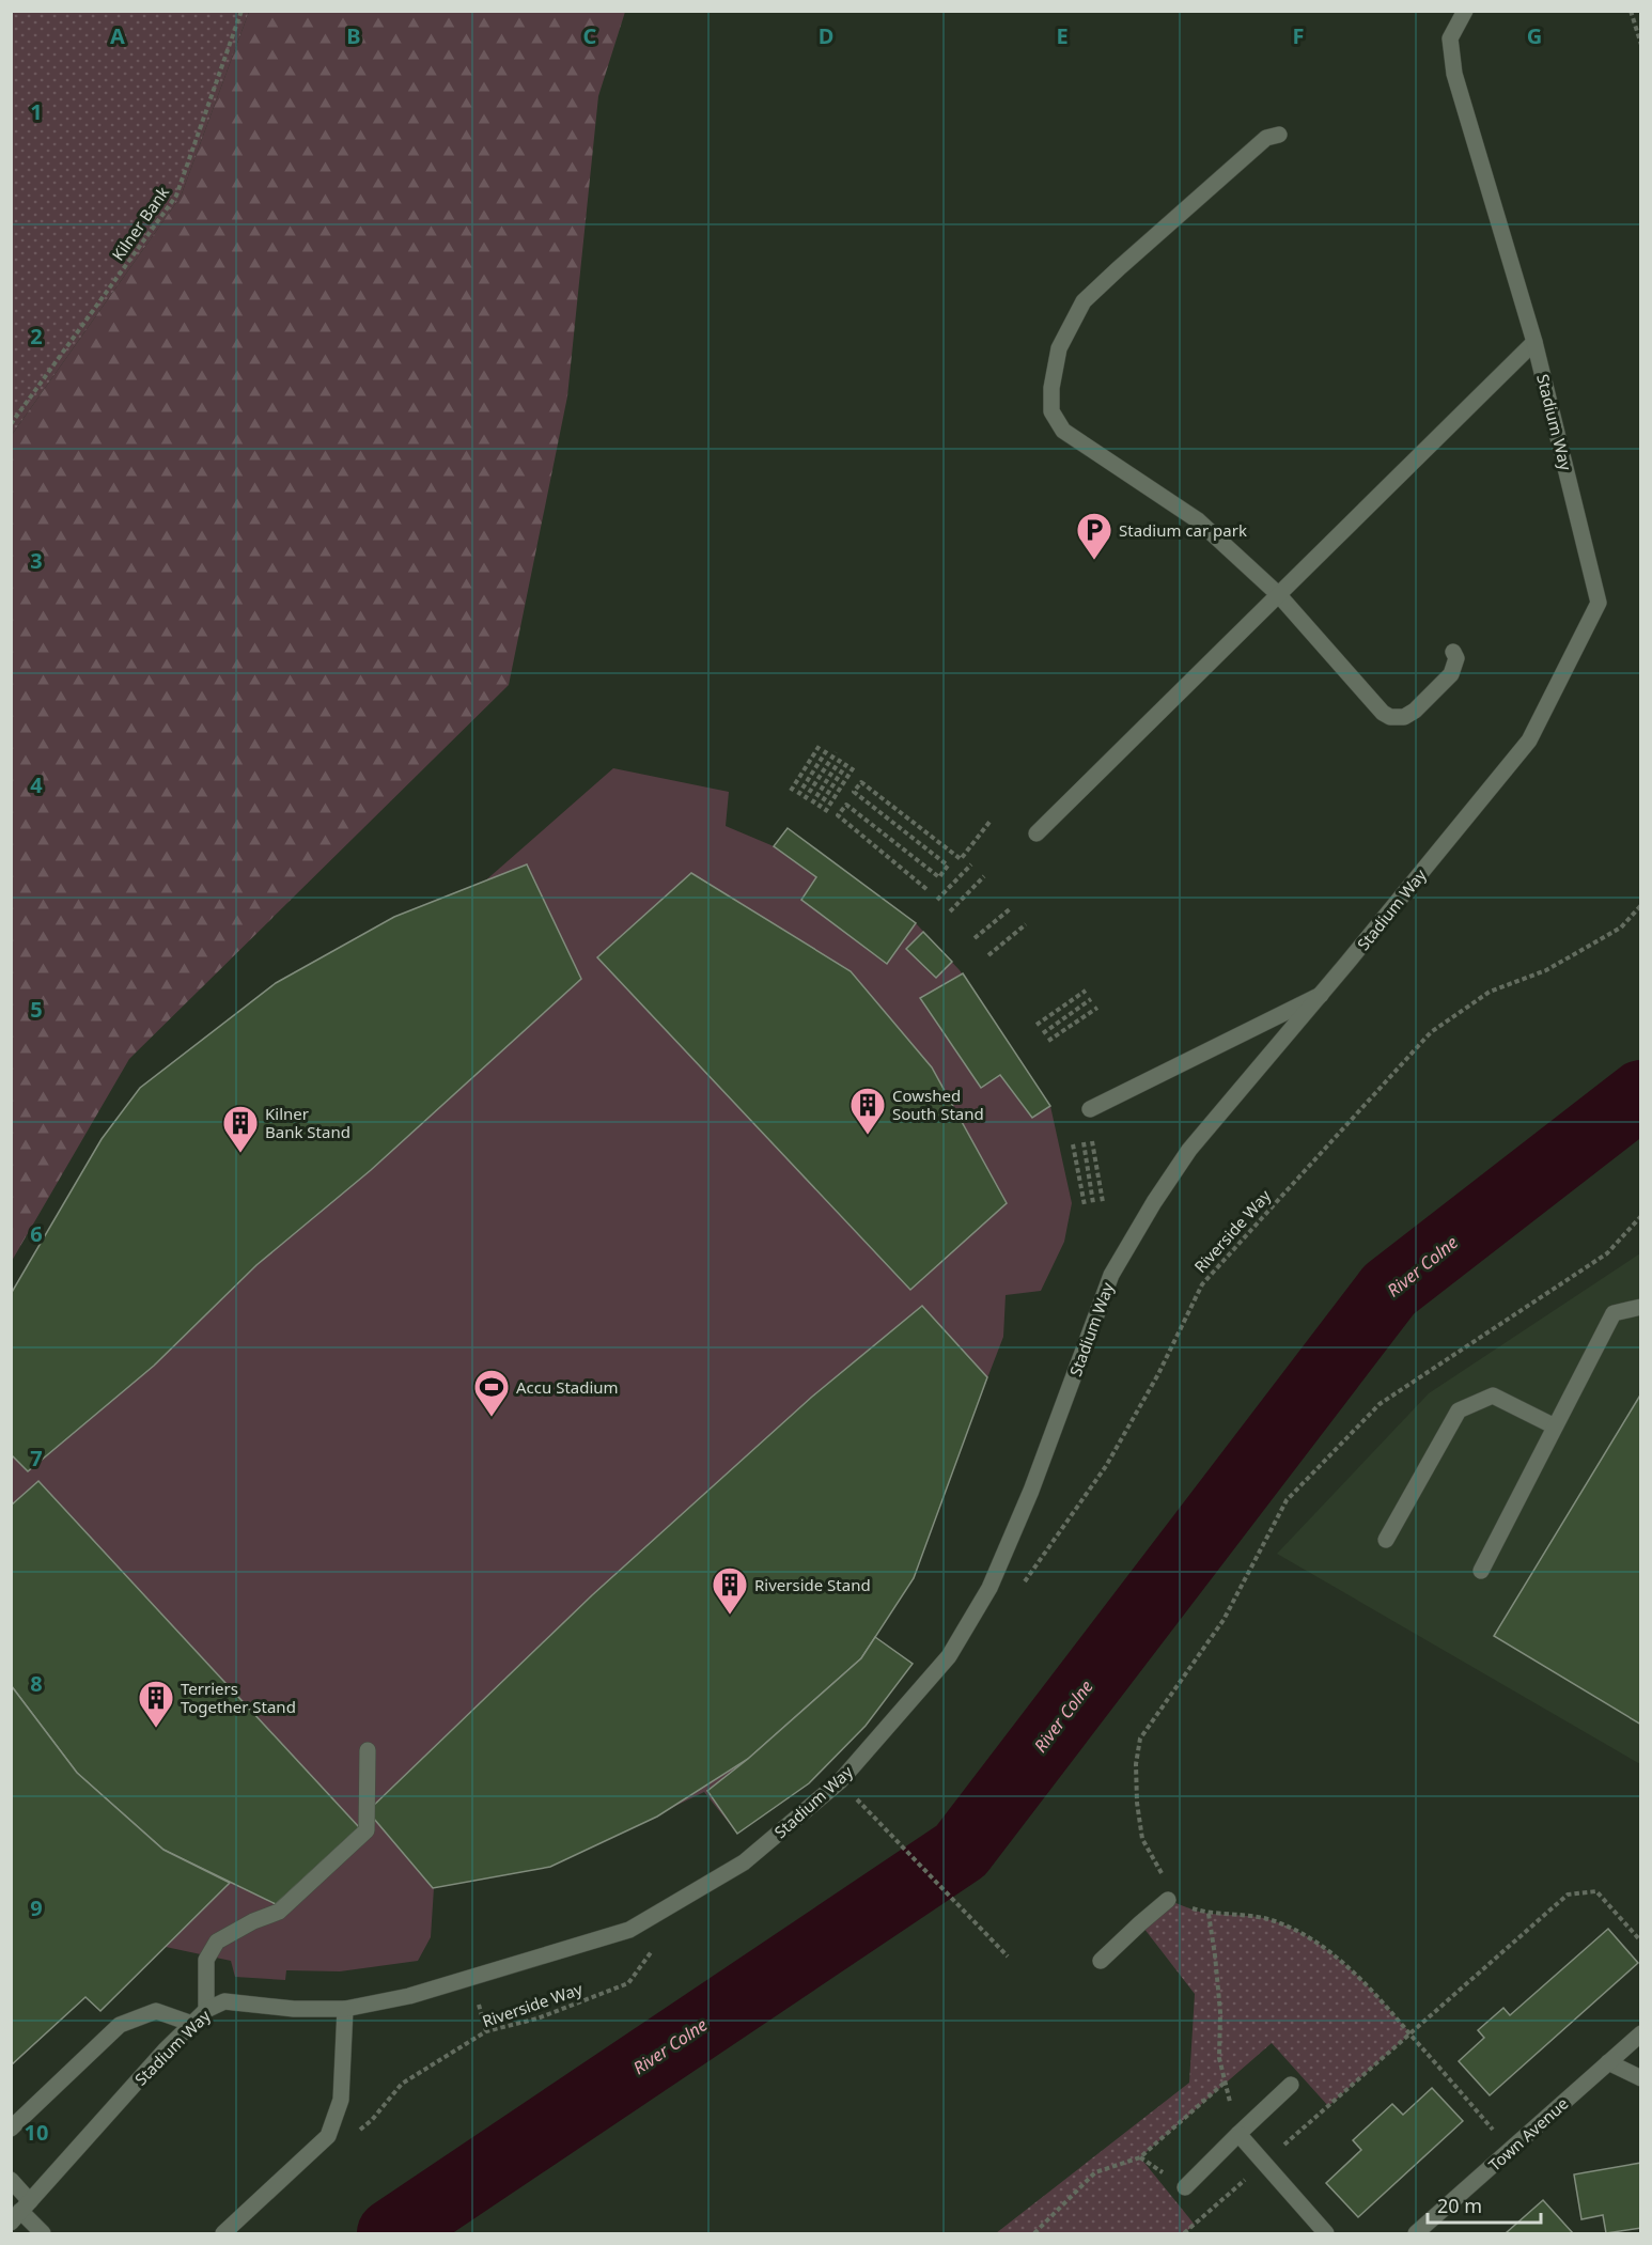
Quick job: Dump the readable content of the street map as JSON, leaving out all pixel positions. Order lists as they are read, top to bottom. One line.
{"streets":{"street":["Stadium Way","Town Avenue"],"path":["Kilner Bank","Riverside Way"]},"water":["River Colne"],"places":{"parking":["Stadium car park"],"building":["Cowshed South Stand","Kilner Bank Stand","Riverside Stand","Terriers Together Stand"],"sports":["Accu Stadium"]},"scale_bar":"20 m","grid":{"columns":["A","B","C","D","E","F","G"],"rows":["1","2","3","4","5","6","7","8","9","10"]}}
